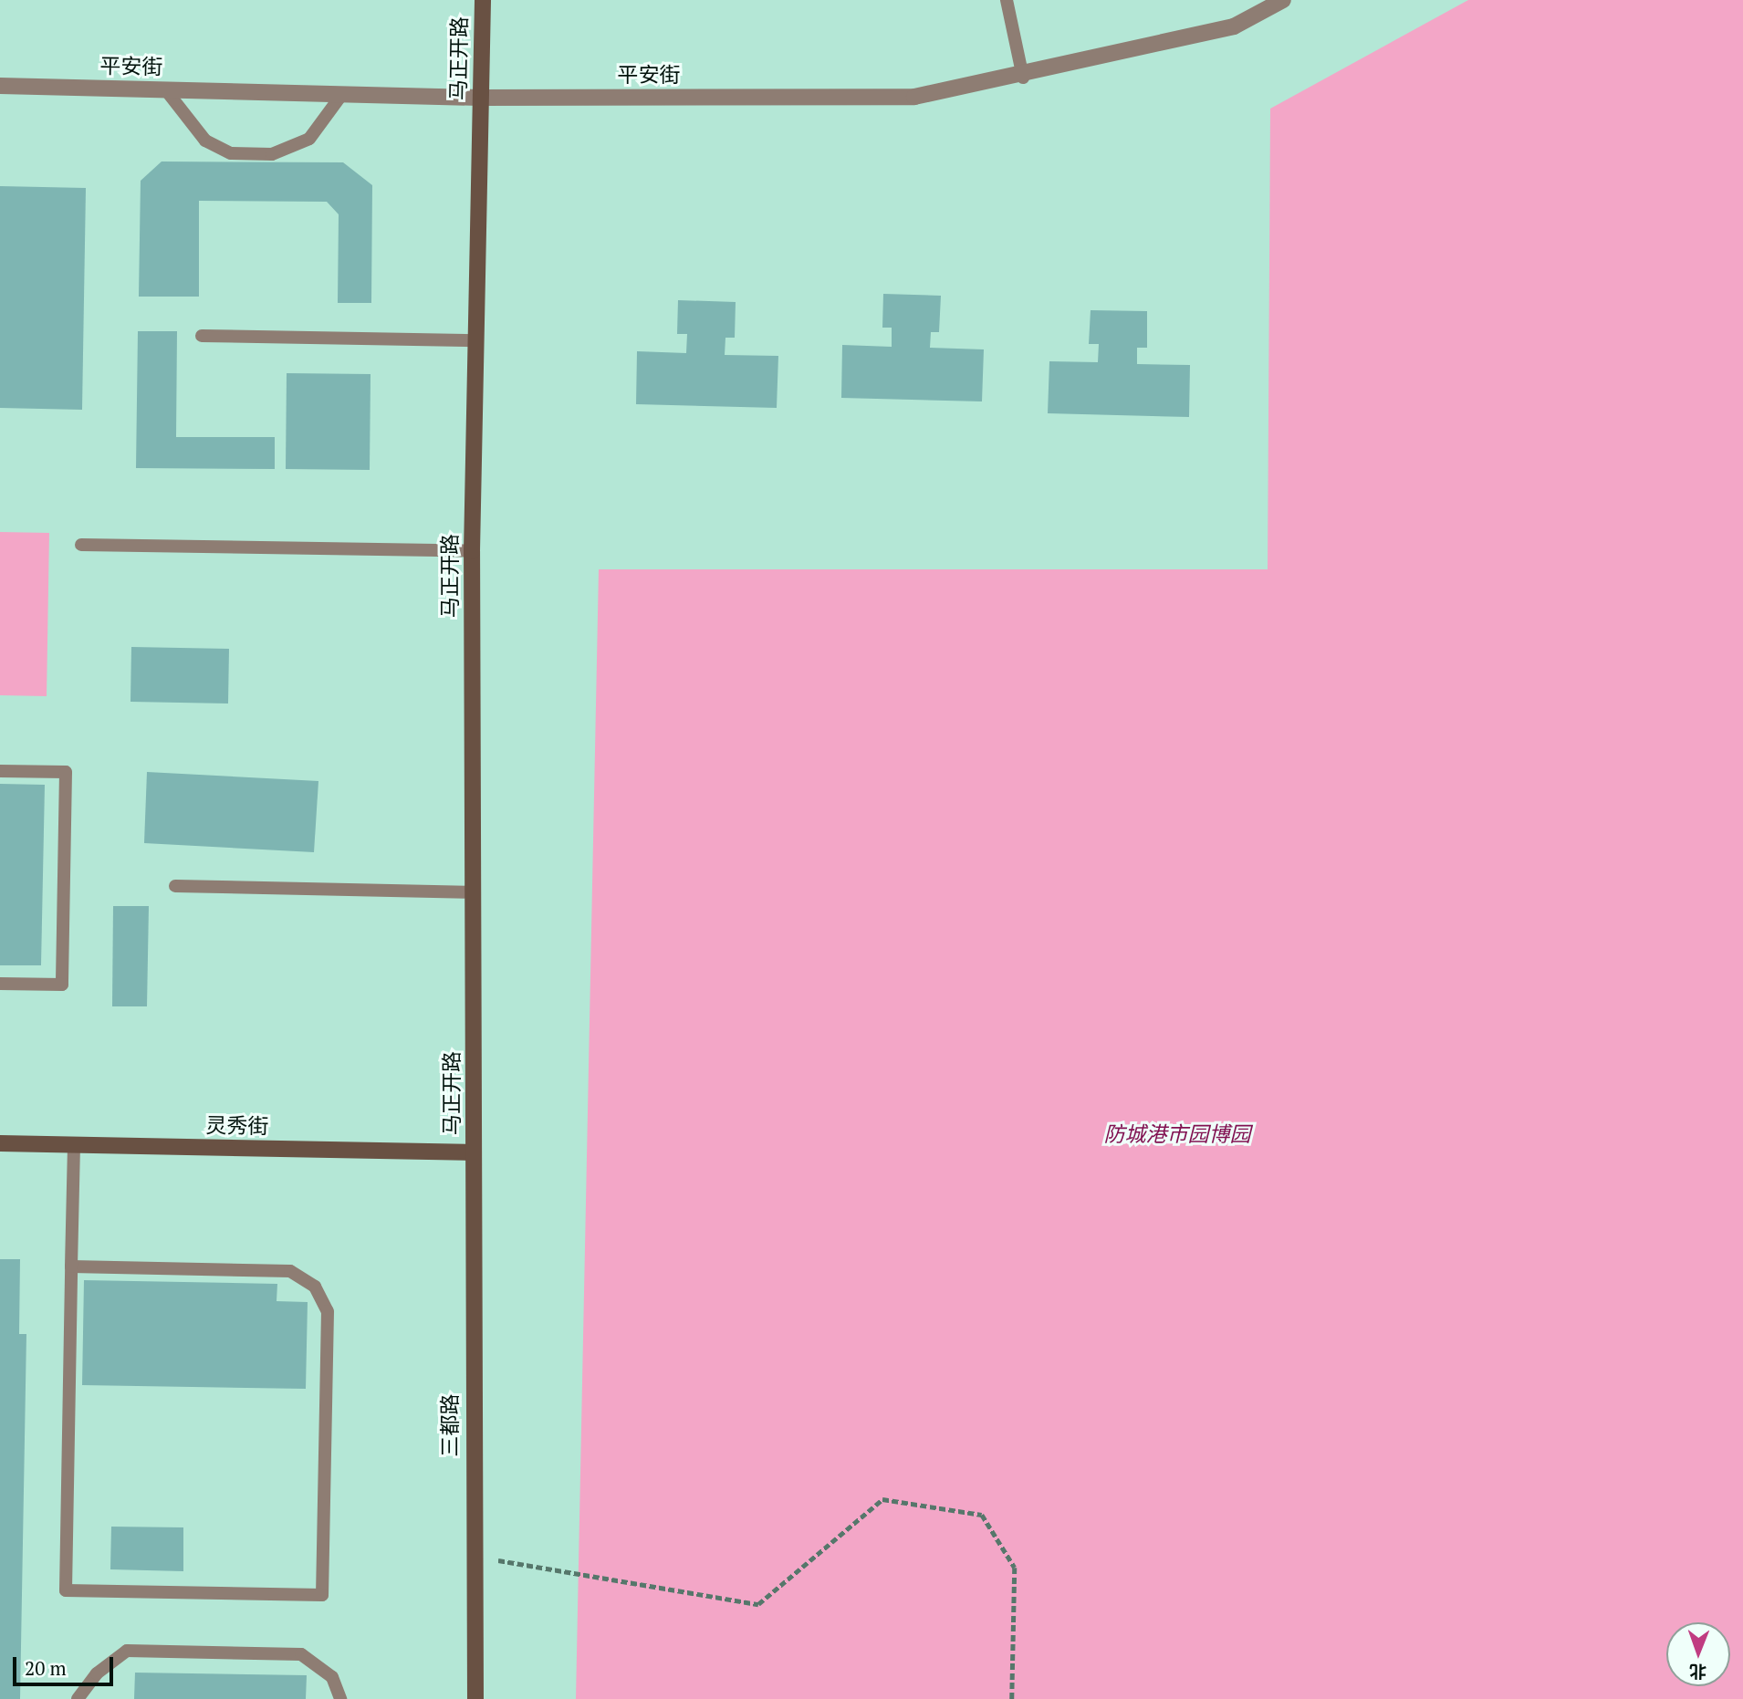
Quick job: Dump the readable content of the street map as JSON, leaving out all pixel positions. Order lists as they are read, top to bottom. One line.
{"streets":{"main road":["马正开路","灵秀街","三都路"],"street":["平安街"]},"crossings":[["马正开路","平安街"],["马正开路","灵秀街"],["马正开路","三都路"],["灵秀街","三都路"]],"parks":["防城港市园博园"],"scale_bar":"20 m","north":"bottom"}
